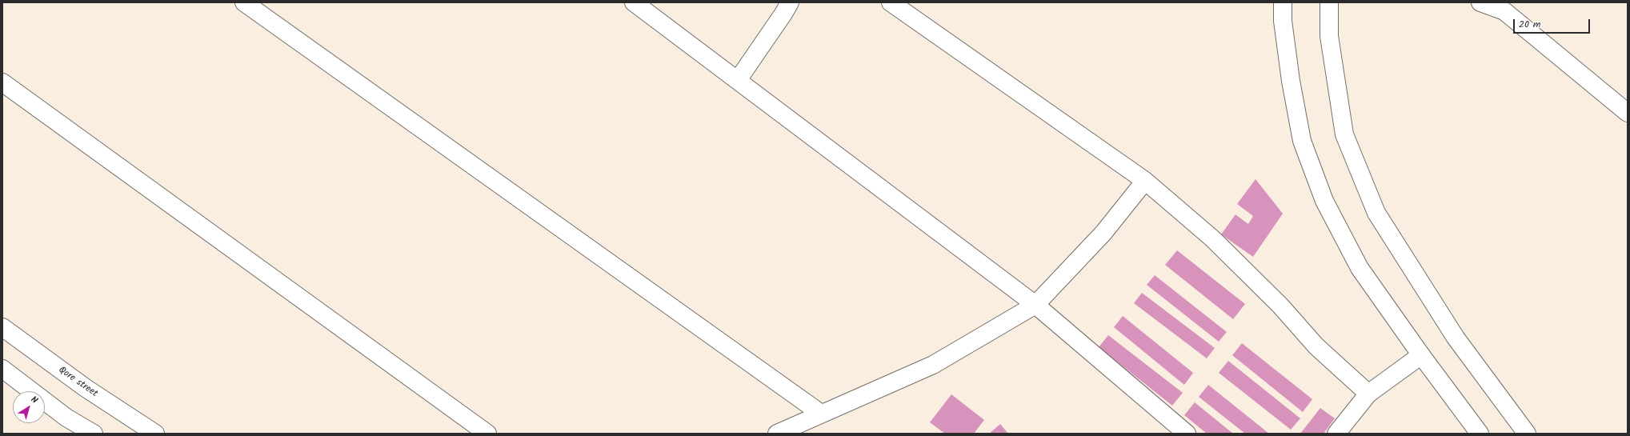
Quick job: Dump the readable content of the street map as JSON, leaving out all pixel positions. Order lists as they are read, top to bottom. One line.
{"streets":{"street":["Qore street"]},"scale_bar":"20 m","north":"top right"}
